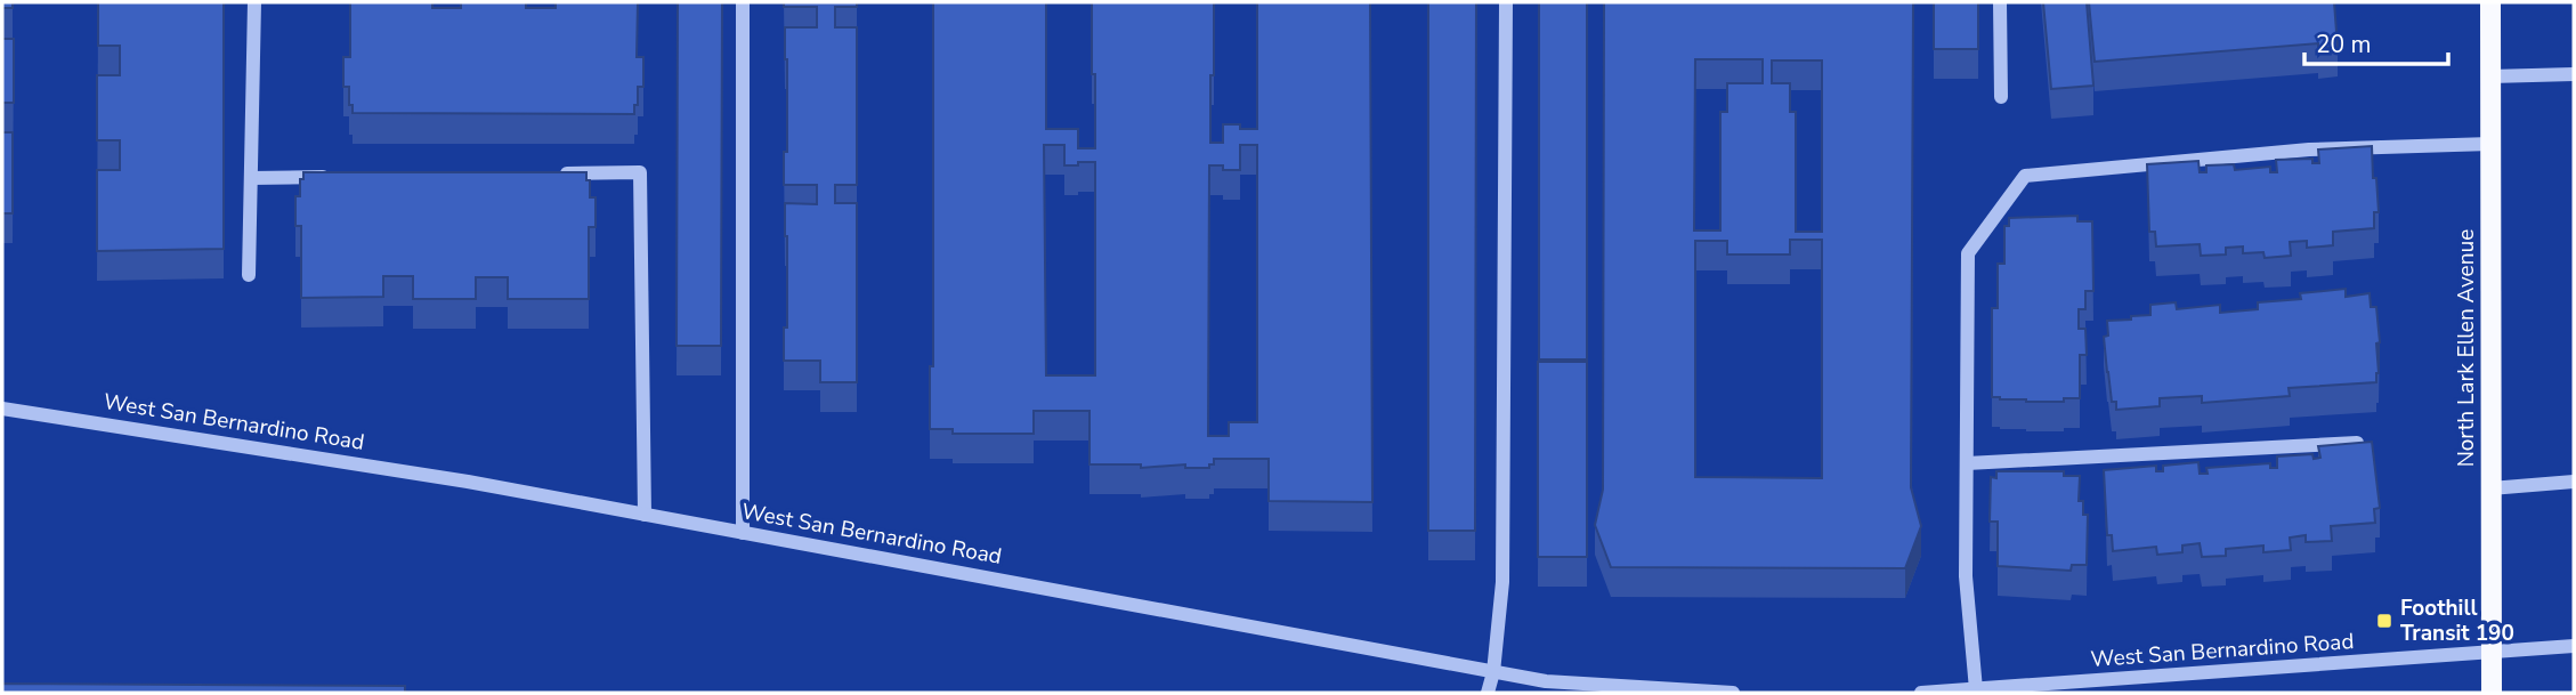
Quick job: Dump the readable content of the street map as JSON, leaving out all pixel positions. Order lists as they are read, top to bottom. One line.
{"streets":{"main road":["North Lark Ellen Avenue"],"street":["West San Bernardino Road"]},"crossings":[["North Lark Ellen Avenue","West San Bernardino Road"]],"places":{"transit":["Foothill Transit 190"]},"scale_bar":"20 m"}
